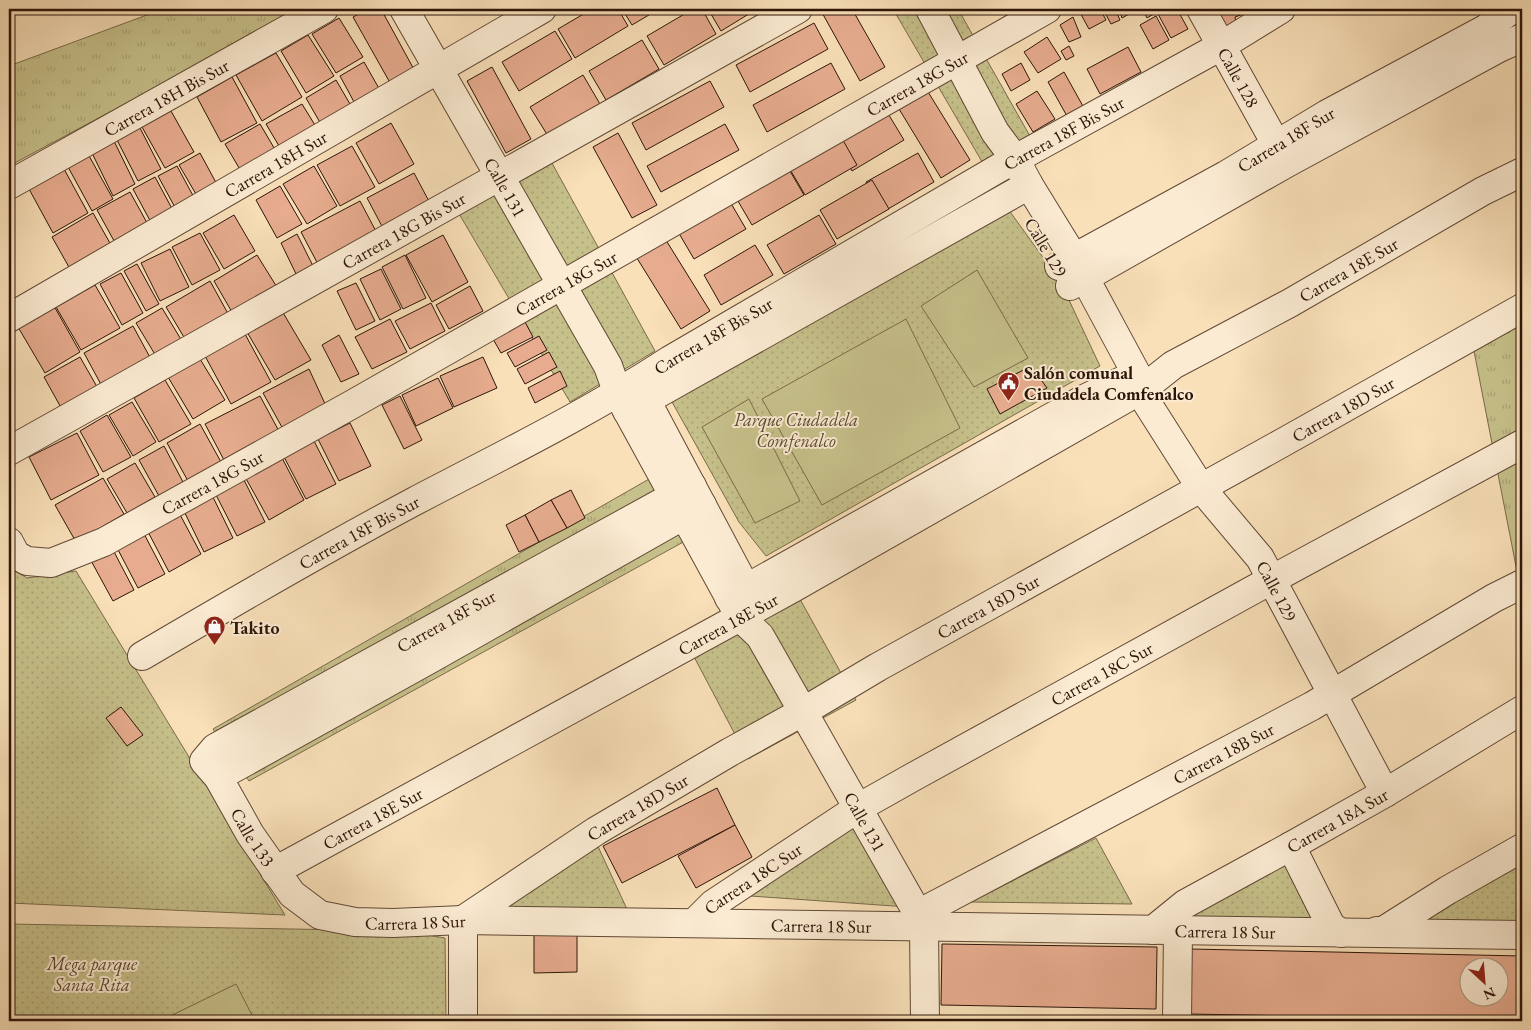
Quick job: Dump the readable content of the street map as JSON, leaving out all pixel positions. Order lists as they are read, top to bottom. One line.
{"streets":{"street":["Calle 128","Carrera 18G Sur","Carrera 18H Bis Sur","Carrera 18F Bis Sur","Carrera 18F Sur","Carrera 18H Sur","Calle 131","Carrera 18G Bis Sur","Calle 129","Carrera 18E Sur","Carrera 18D Sur","Carrera 18C Sur","Carrera 18B Sur","Carrera 18A Sur","Calle 133","Carrera 18 Sur"]},"crossings":[["Calle 128","Carrera 18F Bis Sur"],["Calle 128","Carrera 18F Sur"],["Carrera 18G Sur","Calle 131"],["Carrera 18G Sur","Calle 129"],["Carrera 18F Bis Sur","Calle 131"],["Carrera 18F Bis Sur","Calle 129"],["Carrera 18F Sur","Calle 131"],["Carrera 18F Sur","Calle 129"],["Carrera 18F Sur","Calle 133"],["Carrera 18H Sur","Calle 131"],["Calle 131","Carrera 18G Bis Sur"],["Calle 131","Carrera 18E Sur"],["Calle 131","Carrera 18D Sur"],["Calle 131","Carrera 18C Sur"],["Calle 131","Carrera 18B Sur"],["Calle 131","Carrera 18 Sur"],["Calle 129","Carrera 18E Sur"],["Calle 129","Carrera 18D Sur"],["Calle 129","Carrera 18C Sur"],["Calle 129","Carrera 18B Sur"],["Calle 129","Carrera 18A Sur"],["Carrera 18E Sur","Calle 133"],["Carrera 18D Sur","Carrera 18 Sur"],["Carrera 18C Sur","Carrera 18 Sur"],["Carrera 18B Sur","Carrera 18 Sur"],["Carrera 18A Sur","Carrera 18 Sur"],["Calle 133","Carrera 18 Sur"]],"parks":["Parque Ciudadela Comfenalco","Mega parque Santa Rita"],"places":{"public building":["Salón comunal Ciudadela Comfenalco"],"shop":["Takito"]},"north":"bottom right"}
